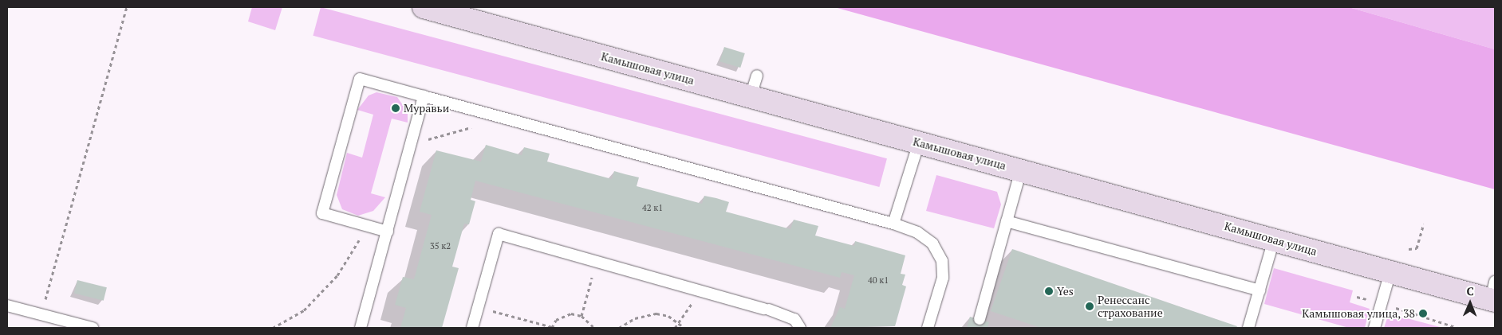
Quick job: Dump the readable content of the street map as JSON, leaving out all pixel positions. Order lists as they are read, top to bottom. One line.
{"streets":{"street":["Камышовая улица"]},"places":["Муравьи","Yes","Ренессанс страхование","Камышовая улица, 38"],"house_numbers":["42 к1","35 к2","40 к1"],"north":"top"}
